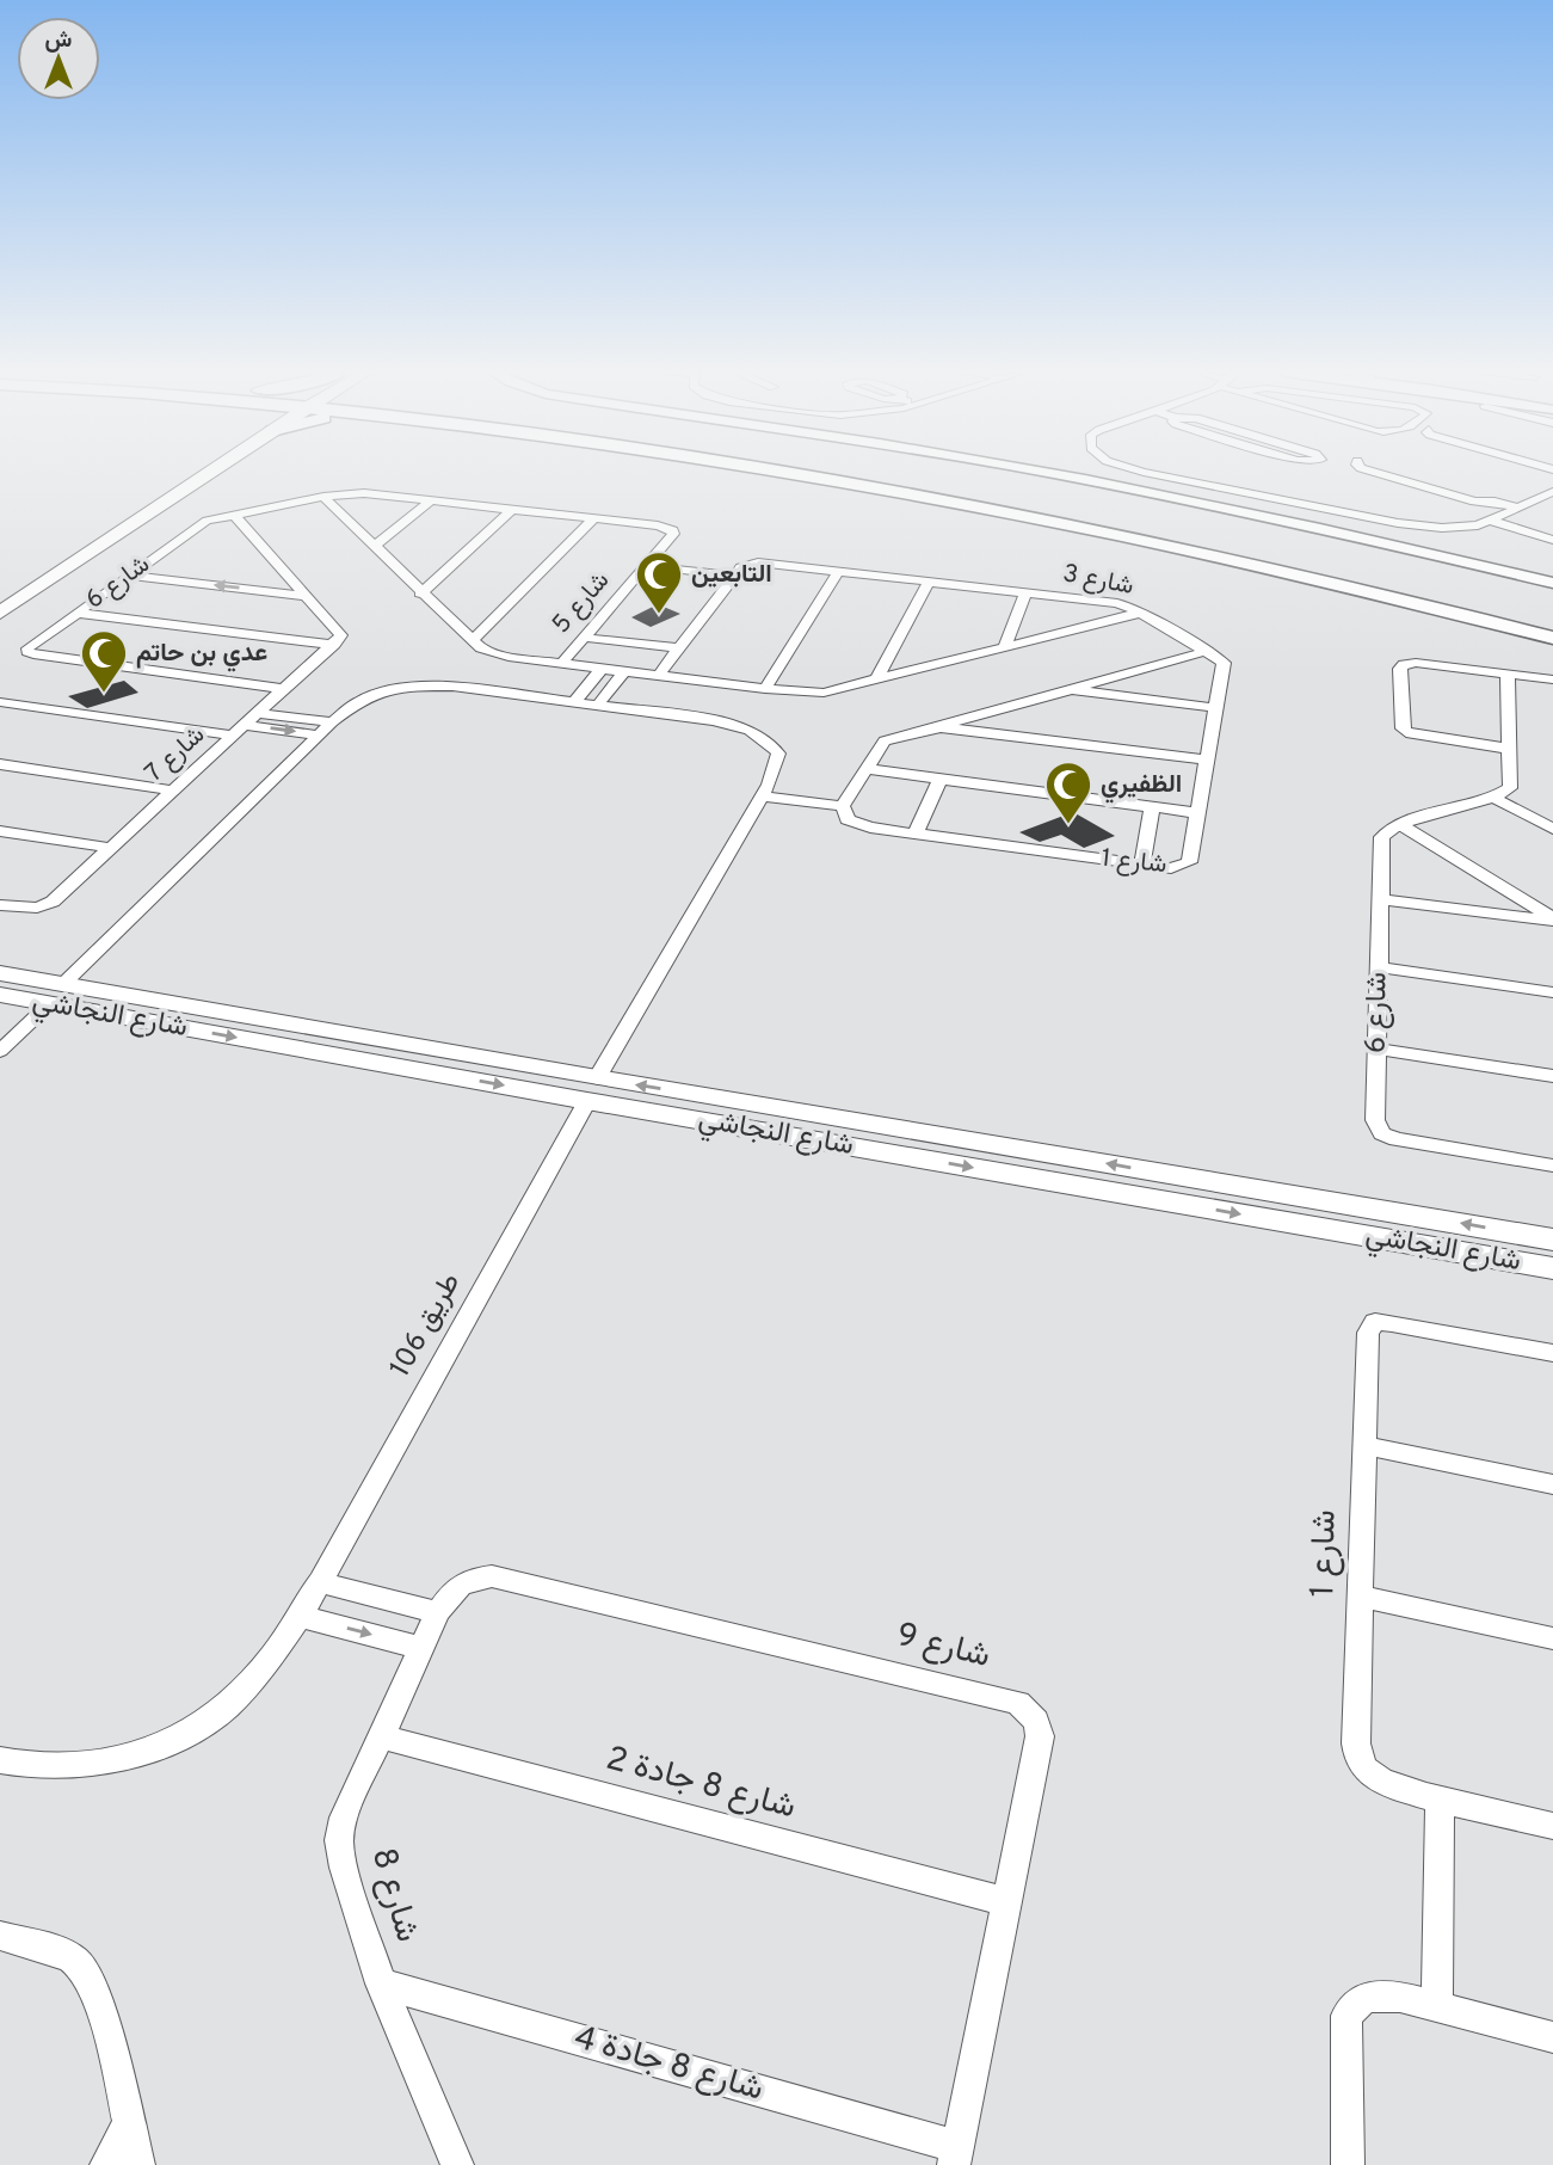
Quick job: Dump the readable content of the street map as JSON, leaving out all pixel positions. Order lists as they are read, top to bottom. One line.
{"streets":{"main road":["شارع النجاشي"],"street":["شارع 3","شارع 6","شارع 5","شارع 7","شارع 1","طريق 106","شارع 9","شارع 8 جادة 2","شارع 8","شارع 8 جادة 4"]},"crossings":[["شارع 3","شارع 5"],["شارع 6","شارع 5"],["شارع النجاشي","طريق 106"],["شارع 9","شارع 8 جادة 2"],["شارع 9","شارع 8"],["شارع 9","شارع 8 جادة 4"],["شارع 8 جادة 2","شارع 8"],["شارع 8","شارع 8 جادة 4"]],"places":{"mosque":["التابعين","عدي بن حاتم","الظفيري"]},"north":"top"}
